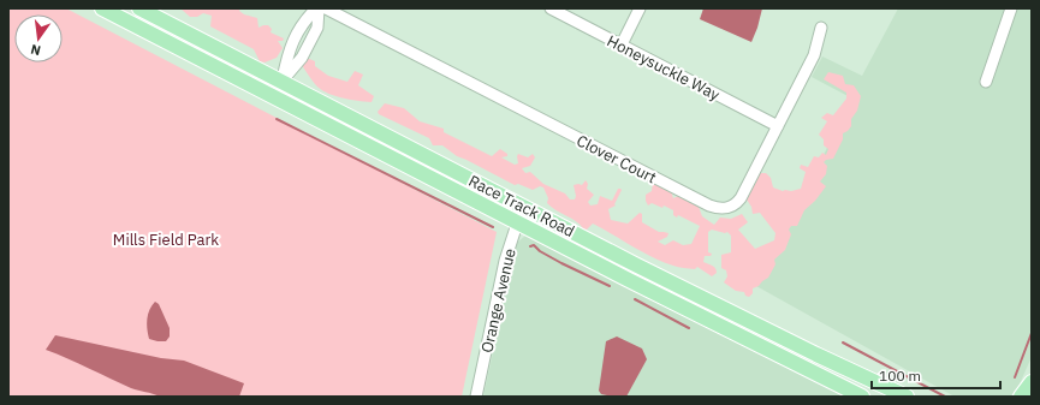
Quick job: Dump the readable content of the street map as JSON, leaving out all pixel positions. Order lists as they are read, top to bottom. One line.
{"streets":{"main road":["Race Track Road"],"street":["Honeysuckle Way","Clover Court","Orange Avenue"]},"crossings":[["Honeysuckle Way","Clover Court"],["Race Track Road","Orange Avenue"]],"parks":["Mills Field Park"],"scale_bar":"100 m","north":"bottom"}
